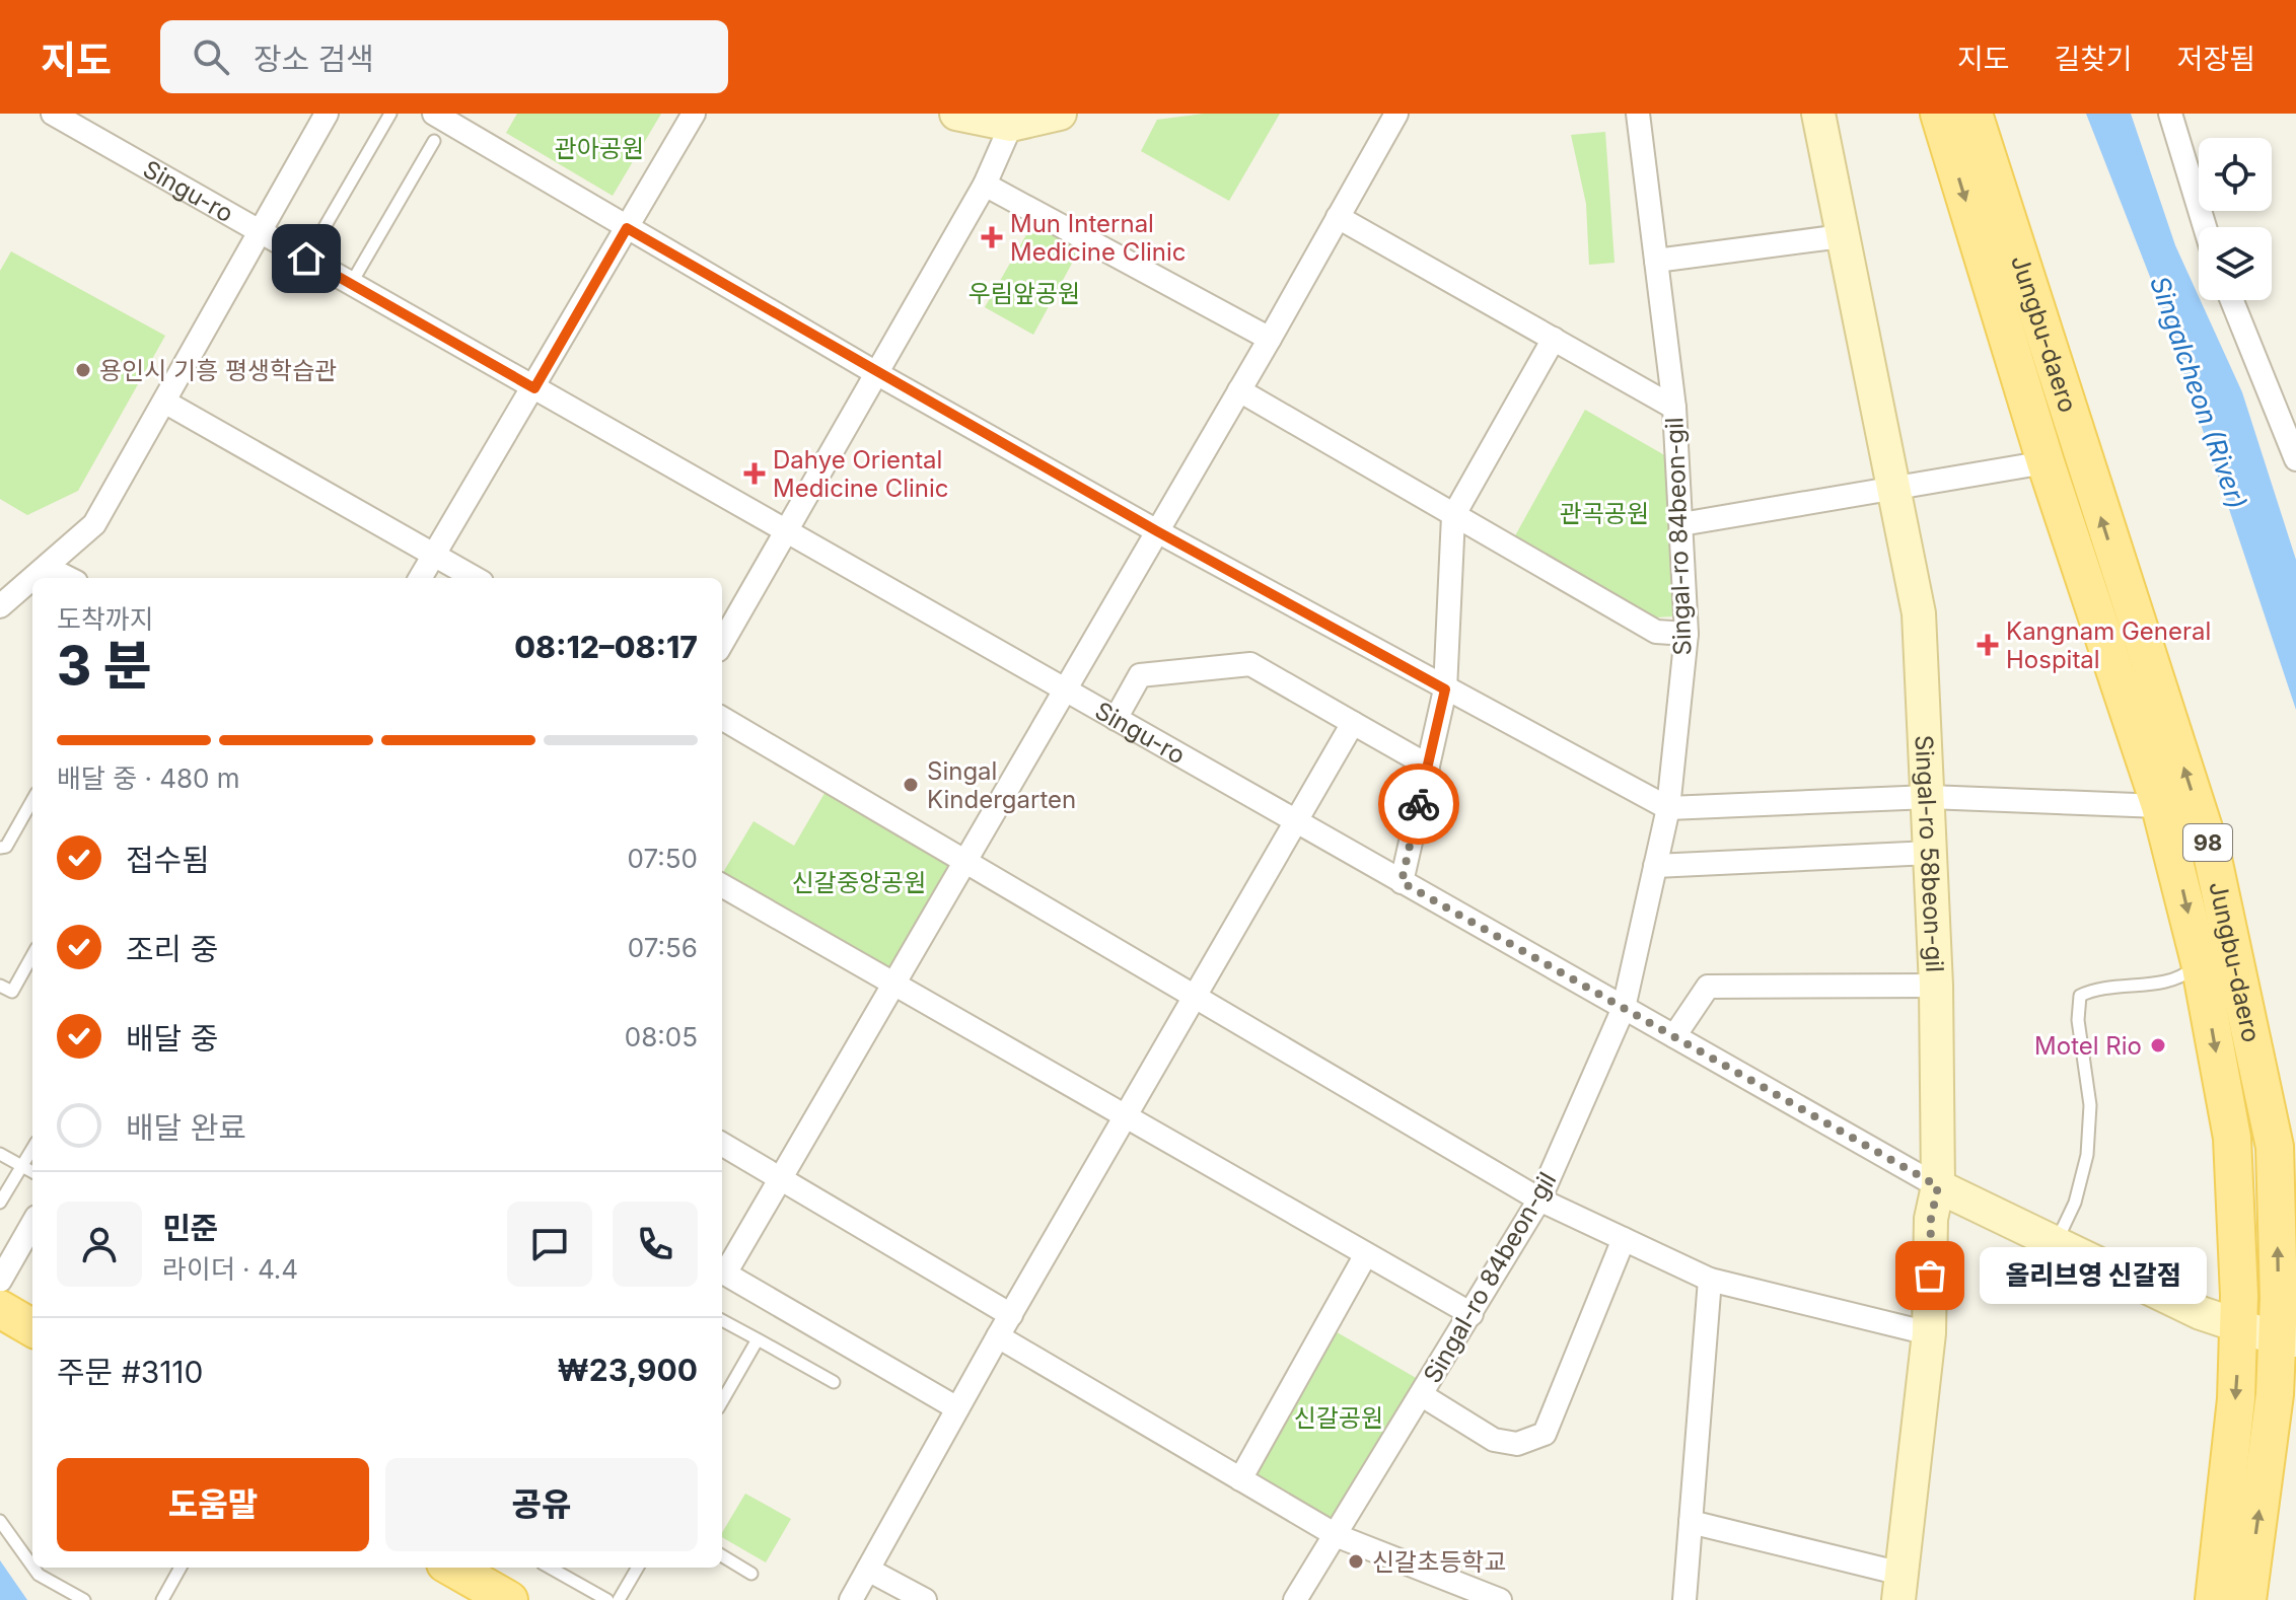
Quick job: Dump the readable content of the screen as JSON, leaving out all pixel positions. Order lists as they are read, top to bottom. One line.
{"streets":{"main road":["Jungbu-daero","98"],"street":["Singu-ro","Singal-ro 84beon-gil","Singal-ro 58beon-gil"]},"crossings":[["Singu-ro","Jungbu-daero"],["Singu-ro","Singal-ro 84beon-gil"],["Singu-ro","Singal-ro 58beon-gil"]],"water":["Singalcheon (River)"],"parks":["관아공원","우림앞공원","관곡공원","신갈중앙공원","신갈공원"],"places":{"health":["Mun Internal Medicine Clinic","Dahye Oriental Medicine Clinic","Kangnam General Hospital"],"other":["용인시 기흥 평생학습관","Singal Kindergarten","Motel Rio","올리브영 신갈점","신갈초등학교"]},"page":{"header":"지도","search":"장소 검색","nav":["지도","길찾기","저장됨"],"heading":["3 분","도착까지","08:12–08:17"],"panel":["민준","라이더 · 4.4","주문 #3110","₩23,900"],"bar":"배달 중 · 480 m","list":[["접수됨","07:50"],["조리 중","07:56"],["배달 중","08:05"],"배달 완료"],"bubble":"올리브영 신갈점","buttons":["도움말","공유"]}}
